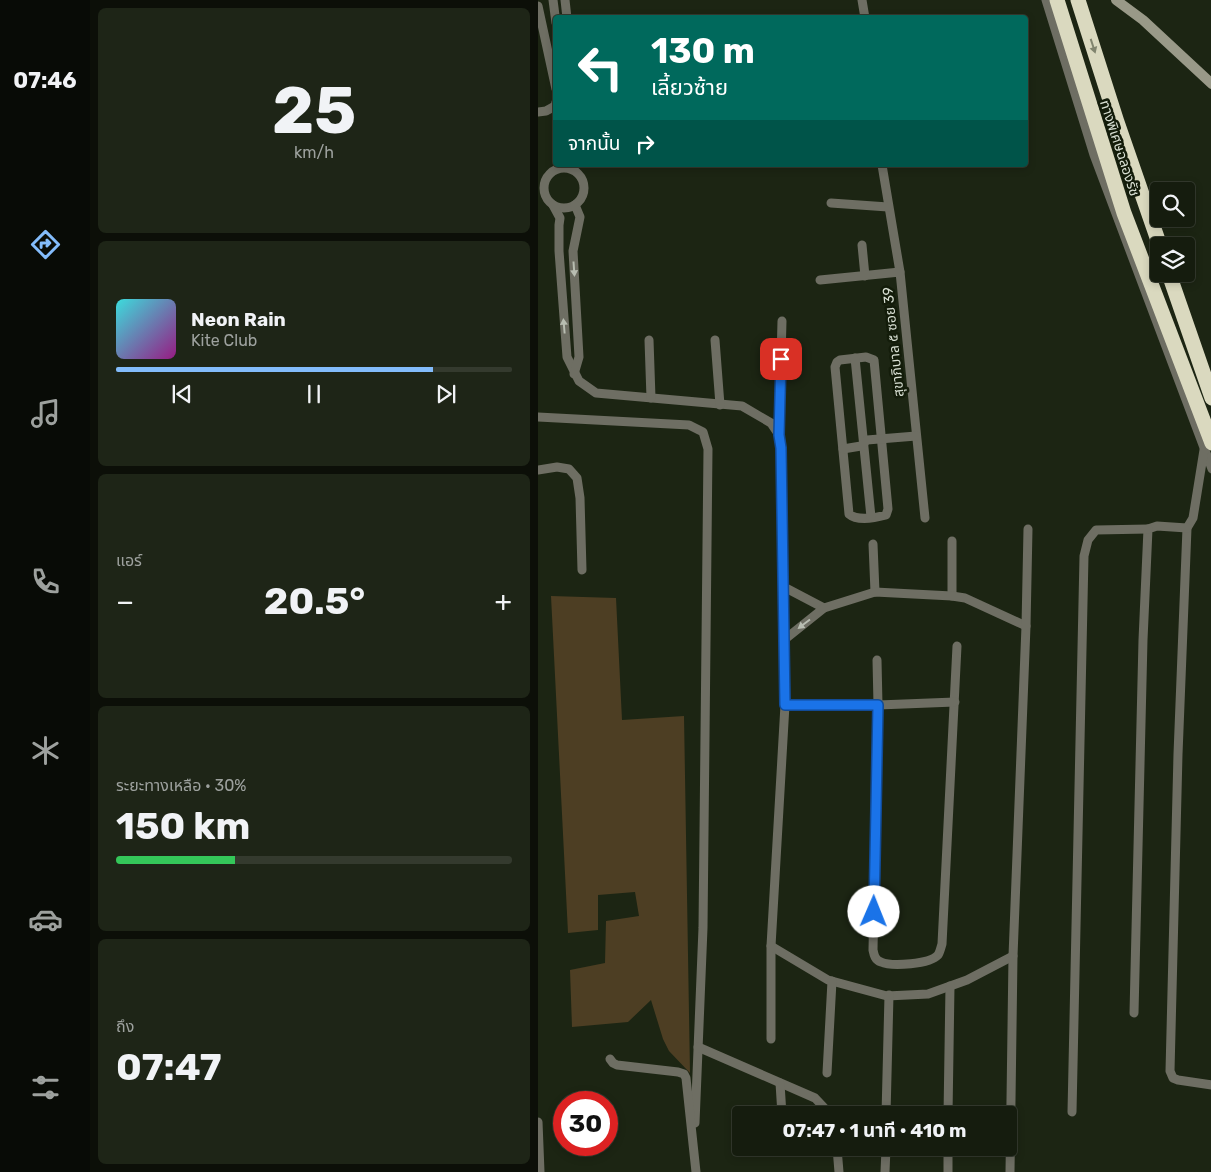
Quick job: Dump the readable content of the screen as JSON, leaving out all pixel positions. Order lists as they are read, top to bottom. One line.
{"streets":{"highway":["ทางพิเศษฉลองรัช"],"street":["สุขาภิบาล ๕ ซอย 39"]},"page":{"tabs":"07:46","tile":[["25","km/h"],"แอร์",["ระยะทางเหลือ · 30%","150 km"],["ถึง","07:47"]],"turn":["130 m","เลี้ยวซ้าย"],"then":"จากนั้น","song":["Neon Rain","Kite Club"],"heat":["−","20.5°","+"],"limit":"30","trip":"07:47 · 1 นาที · 410 m"}}
